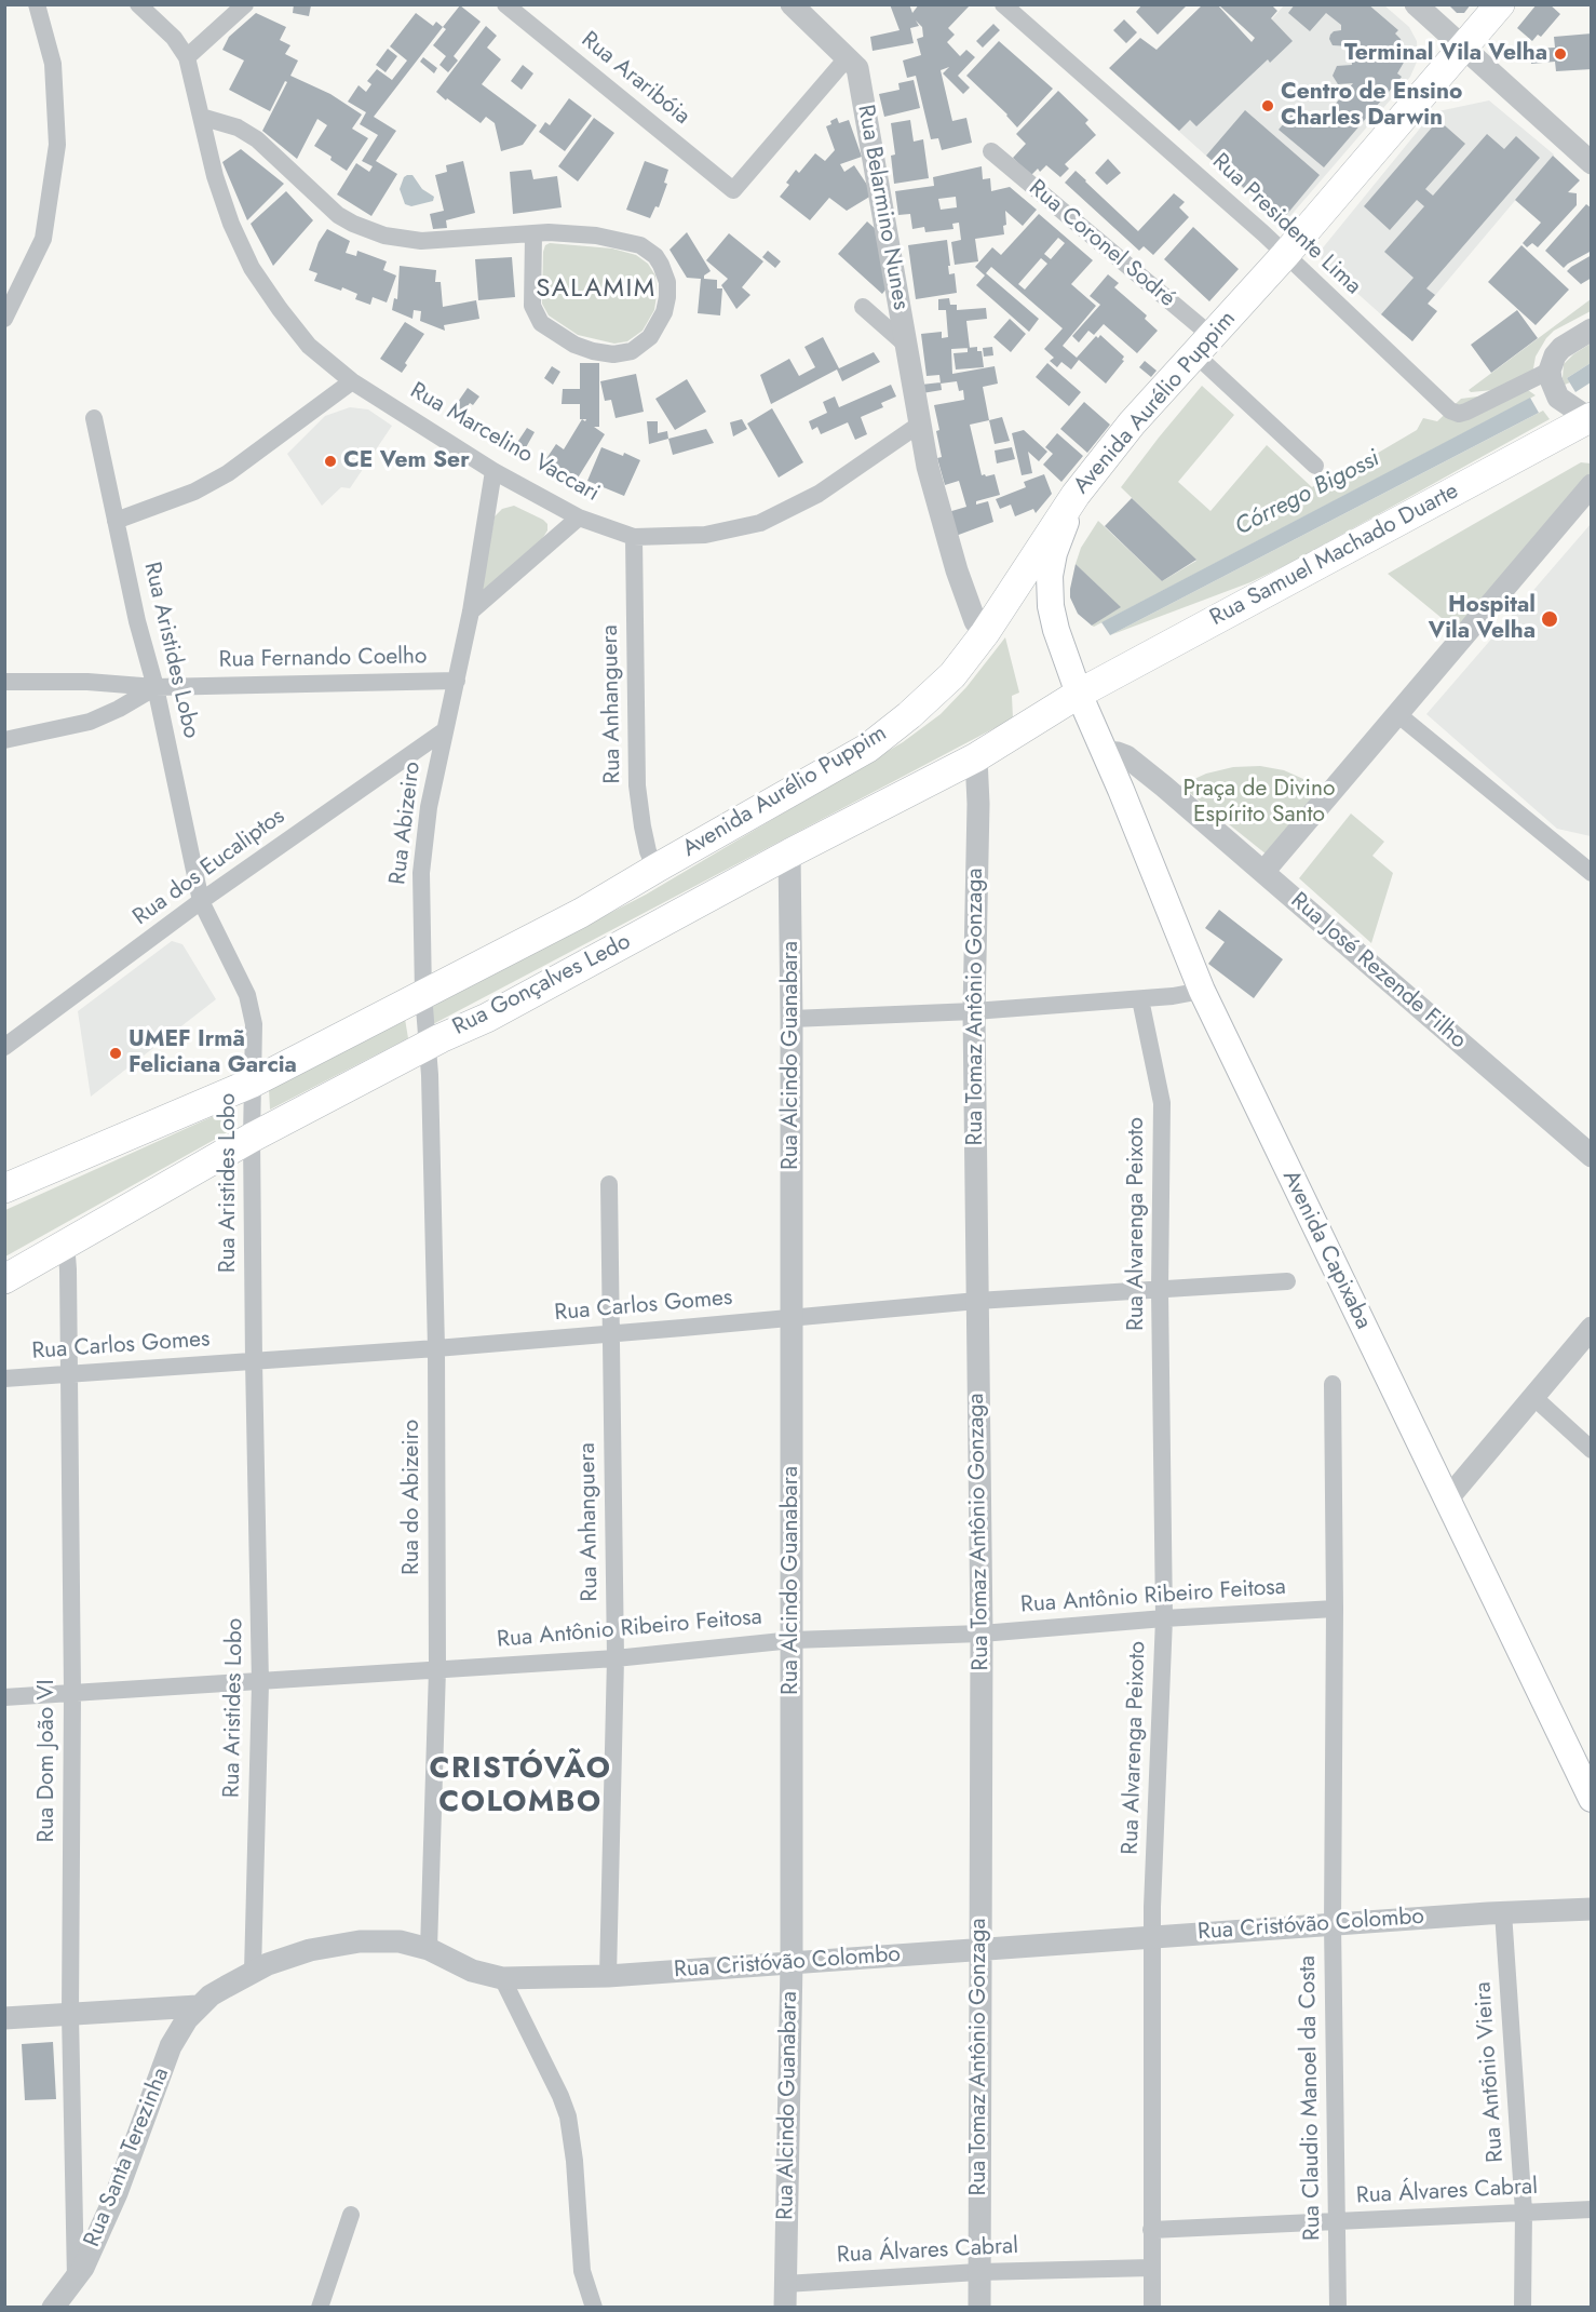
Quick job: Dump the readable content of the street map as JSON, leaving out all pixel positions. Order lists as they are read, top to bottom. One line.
{"streets":{"main road":["Avenida Aurélio Puppim","Rua Samuel Machado Duarte","Rua Gonçalves Ledo","Avenida Capixaba"],"street":["Rua Araribóia","Rua Belarmino Nunes","Rua Presidente Lima","Rua Coronel Sodré","Rua Marcelino Vaccari","Rua Aristides Lobo","Rua Fernando Coelho","Rua Anhanguera","Rua Abizeiro","Rua dos Eucaliptos","Rua José Rezende Filho","Rua Tomaz Antônio Gonzaga","Rua Alcindo Guanabara","Rua Alvarenga Peixoto","Rua Carlos Gomes","Rua do Abizeiro","Rua Antônio Ribeiro Feitosa","Rua Dom João VI","Rua Cristóvão Colombo","Rua Antõnio Vieira","Rua Claudio Manoel da Costa","Rua Santa Terezinha","Rua Álvares Cabral"]},"crossings":[["Rua Araribóia","Rua Belarmino Nunes"],["Rua Belarmino Nunes","Avenida Aurélio Puppim"],["Rua Belarmino Nunes","Rua Marcelino Vaccari"],["Rua Presidente Lima","Avenida Aurélio Puppim"],["Rua Coronel Sodré","Avenida Aurélio Puppim"],["Avenida Aurélio Puppim","Rua Aristides Lobo"],["Avenida Aurélio Puppim","Rua Anhanguera"],["Avenida Aurélio Puppim","Rua Abizeiro"],["Avenida Aurélio Puppim","Avenida Capixaba"],["Rua Marcelino Vaccari","Rua Anhanguera"],["Rua Marcelino Vaccari","Rua Abizeiro"],["Rua Samuel Machado Duarte","Rua Gonçalves Ledo"],["Rua Samuel Machado Duarte","Avenida Capixaba"],["Rua Aristides Lobo","Rua Fernando Coelho"],["Rua Aristides Lobo","Rua dos Eucaliptos"],["Rua Aristides Lobo","Rua Gonçalves Ledo"],["Rua Aristides Lobo","Rua Carlos Gomes"],["Rua Aristides Lobo","Rua Antônio Ribeiro Feitosa"],["Rua Aristides Lobo","Rua Cristóvão Colombo"],["Rua Fernando Coelho","Rua Abizeiro"],["Rua Anhanguera","Rua Carlos Gomes"],["Rua Anhanguera","Rua Antônio Ribeiro Feitosa"],["Rua Anhanguera","Rua Cristóvão Colombo"],["Rua Abizeiro","Rua dos Eucaliptos"],["Rua Abizeiro","Rua Gonçalves Ledo"],["Rua Abizeiro","Rua do Abizeiro"],["Rua José Rezende Filho","Avenida Capixaba"],["Rua Gonçalves Ledo","Rua Tomaz Antônio Gonzaga"],["Rua Gonçalves Ledo","Rua Alcindo Guanabara"],["Rua Gonçalves Ledo","Avenida Capixaba"],["Rua Gonçalves Ledo","Rua do Abizeiro"],["Rua Gonçalves Ledo","Rua Dom João VI"],["Rua Tomaz Antônio Gonzaga","Rua Carlos Gomes"],["Rua Tomaz Antônio Gonzaga","Rua Antônio Ribeiro Feitosa"],["Rua Tomaz Antônio Gonzaga","Rua Cristóvão Colombo"],["Rua Tomaz Antônio Gonzaga","Rua Álvares Cabral"],["Rua Alcindo Guanabara","Rua Carlos Gomes"],["Rua Alcindo Guanabara","Rua Antônio Ribeiro Feitosa"],["Rua Alcindo Guanabara","Rua Cristóvão Colombo"],["Rua Alcindo Guanabara","Rua Álvares Cabral"],["Rua Alvarenga Peixoto","Rua Carlos Gomes"],["Rua Alvarenga Peixoto","Rua Antônio Ribeiro Feitosa"],["Rua Alvarenga Peixoto","Rua Cristóvão Colombo"],["Rua Alvarenga Peixoto","Rua Álvares Cabral"],["Rua Carlos Gomes","Rua do Abizeiro"],["Rua Carlos Gomes","Rua Dom João VI"],["Rua do Abizeiro","Rua Antônio Ribeiro Feitosa"],["Rua do Abizeiro","Rua Cristóvão Colombo"],["Rua Antônio Ribeiro Feitosa","Rua Dom João VI"],["Rua Antônio Ribeiro Feitosa","Rua Claudio Manoel da Costa"],["Rua Dom João VI","Rua Santa Terezinha"],["Rua Cristóvão Colombo","Rua Antõnio Vieira"],["Rua Cristóvão Colombo","Rua Claudio Manoel da Costa"],["Rua Cristóvão Colombo","Rua Santa Terezinha"],["Rua Antõnio Vieira","Rua Álvares Cabral"],["Rua Claudio Manoel da Costa","Rua Álvares Cabral"]],"districts":["SALAMIM","CRISTÓVÃO COLOMBO"],"water":["Córrego Bigossi"],"parks":["Praça de Divino Espírito Santo"],"places":["Terminal Vila Velha","Centro de Ensino Charles Darwin","CE Vem Ser","Hospital Vila Velha","UMEF Irmã Feliciana Garcia"]}
